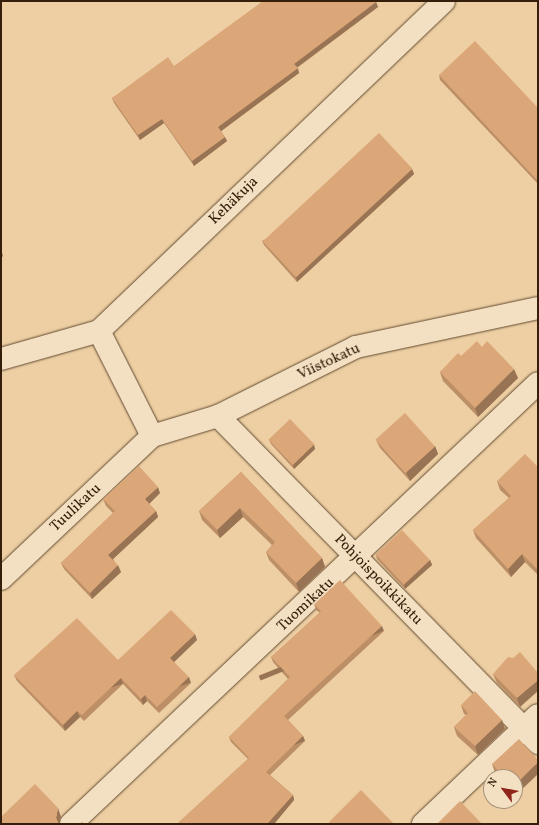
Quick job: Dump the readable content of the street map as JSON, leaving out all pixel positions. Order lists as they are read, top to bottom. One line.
{"streets":{"street":["Kehäkuja","Viistokatu","Tuulikatu","Pohjoispoikkikatu","Tuomikatu"]},"crossings":[["Viistokatu","Tuulikatu"],["Viistokatu","Pohjoispoikkikatu"],["Pohjoispoikkikatu","Tuomikatu"]],"north":"top left"}
